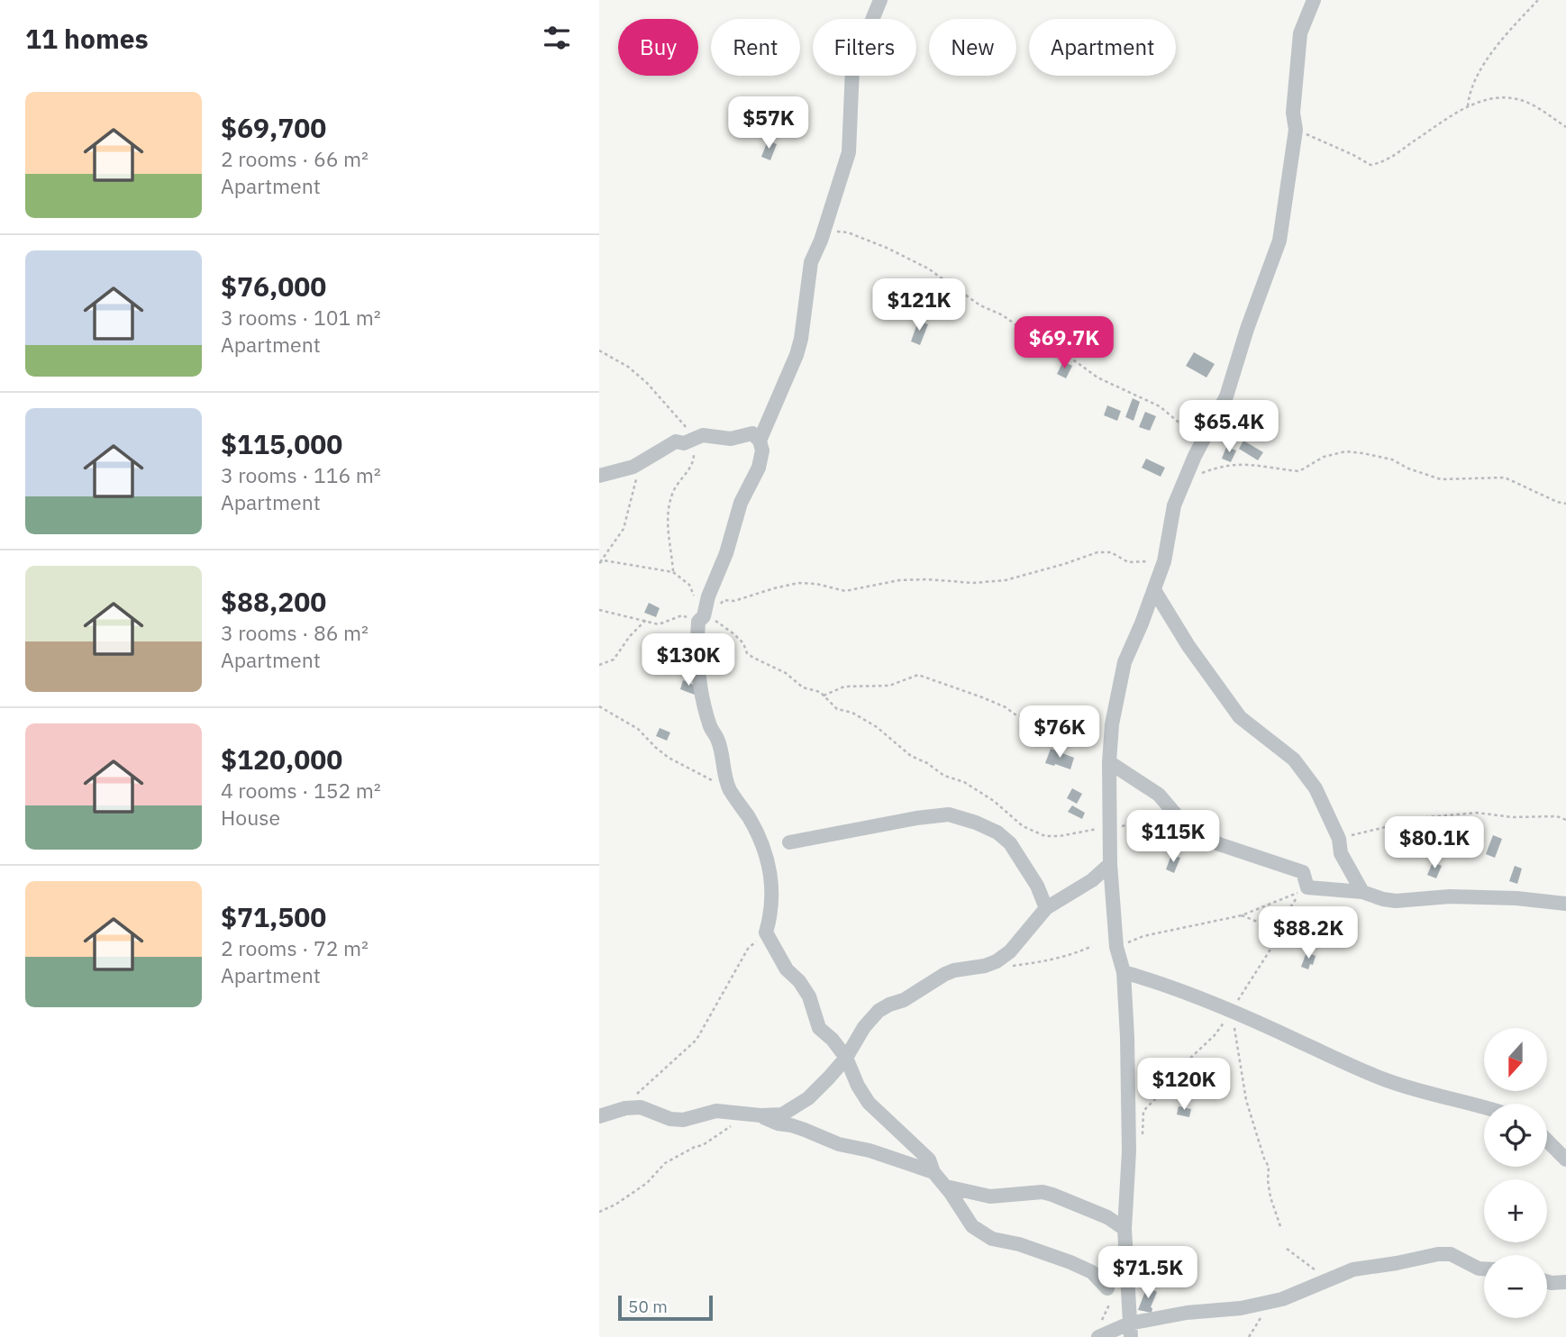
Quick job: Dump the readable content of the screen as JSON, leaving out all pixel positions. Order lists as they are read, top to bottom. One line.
{"scale_bar":"50 m","north":"bottom","page":{"heading":"11 homes","chip":["Buy","Rent","Filters","New","Apartment"],"list":[{"name":"$69,700","note":"2 rooms · 66 m² · Apartment"},{"name":"$76,000","note":"3 rooms · 101 m² · Apartment"},{"name":"$115,000","note":"3 rooms · 116 m² · Apartment"},{"name":"$88,200","note":"3 rooms · 86 m² · Apartment"},{"name":"$120,000","note":"4 rooms · 152 m² · House"},{"name":"$71,500","note":"2 rooms · 72 m² · Apartment"}],"price":["$57K","$121K","$69.7K","$65.4K","$130K","$76K","$115K","$80.1K","$88.2K","$120K","$71.5K"],"map_buttons":["+","−"],"scale":"50 m"}}
